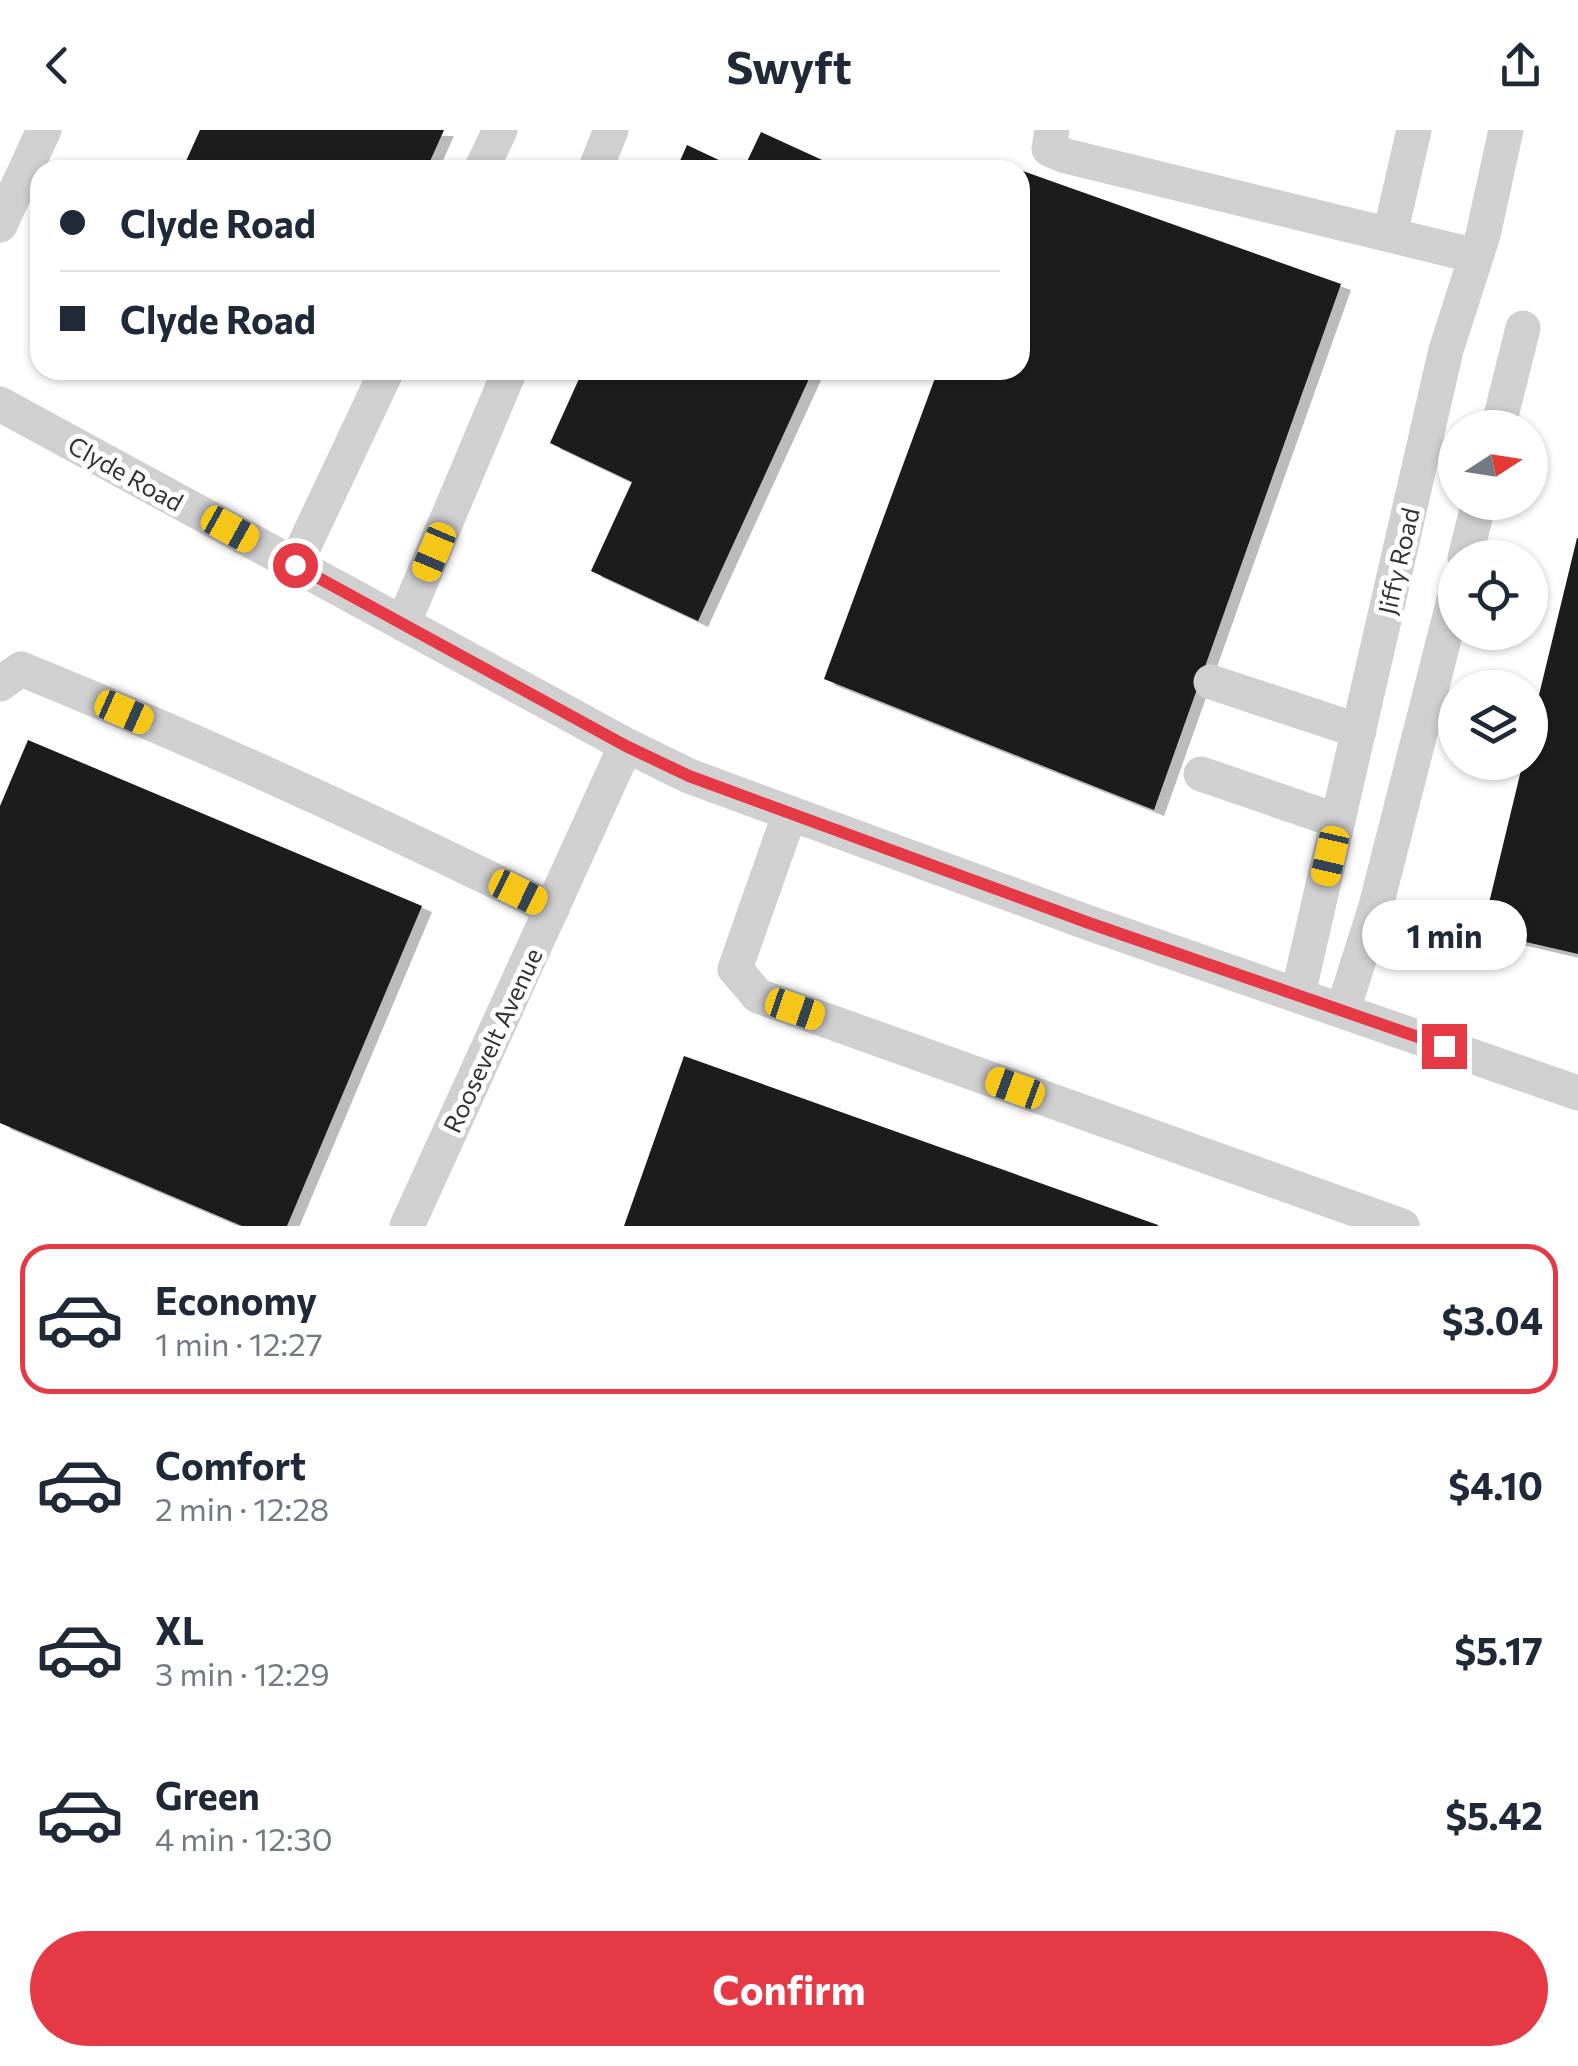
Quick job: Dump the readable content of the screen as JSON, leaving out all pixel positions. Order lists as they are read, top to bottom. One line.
{"streets":{"street":["Clyde Road","Jiffy Road","Roosevelt Avenue"]},"crossings":[["Clyde Road","Jiffy Road"],["Clyde Road","Roosevelt Avenue"]],"north":"right","page":{"header":"Swyft","banner":["Clyde Road","Clyde Road"],"bubble":"1 min","list":[{"name":"Economy","note":"1 min · 12:27","value":"$3.04"},{"name":"Comfort","note":"2 min · 12:28","value":"$4.10"},{"name":"XL","note":"3 min · 12:29","value":"$5.17"},{"name":"Green","note":"4 min · 12:30","value":"$5.42"}],"buttons":"Confirm"}}
